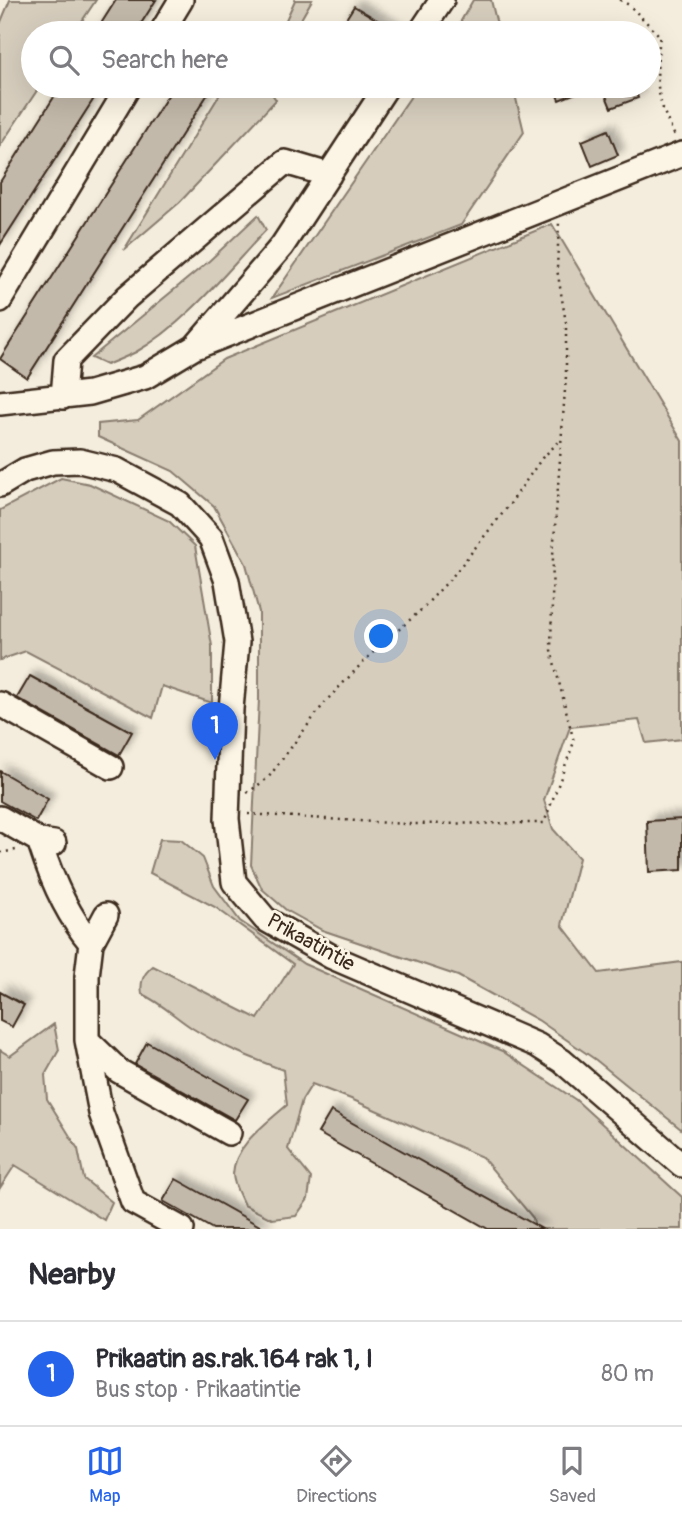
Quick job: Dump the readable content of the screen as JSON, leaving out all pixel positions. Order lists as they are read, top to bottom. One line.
{"streets":{"street":["Prikaatintie"]},"page":{"search":"Search here","pins":"1","heading":"Nearby","list":[{"mark":"1","name":"Prikaatin as.rak.164 rak 1, I","note":"Bus stop · Prikaatintie","value":"80 m"}],"nav":["Map","Directions","Saved"]}}
